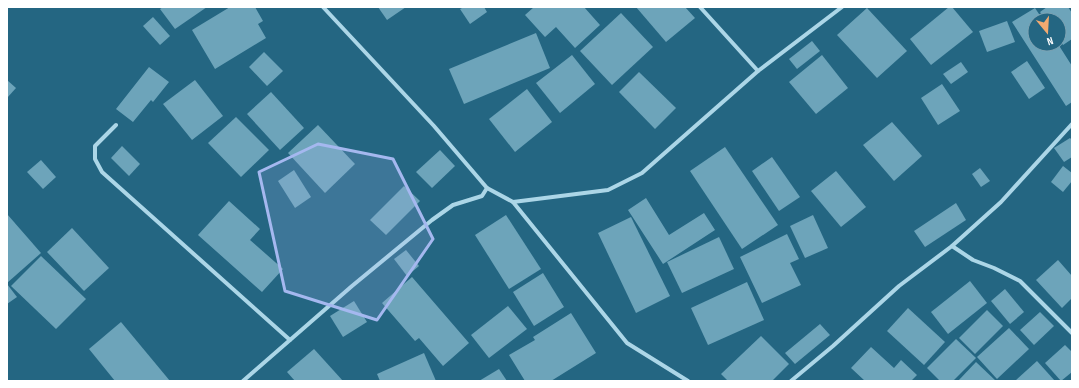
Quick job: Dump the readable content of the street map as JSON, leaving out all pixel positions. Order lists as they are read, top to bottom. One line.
{"north":"bottom"}
